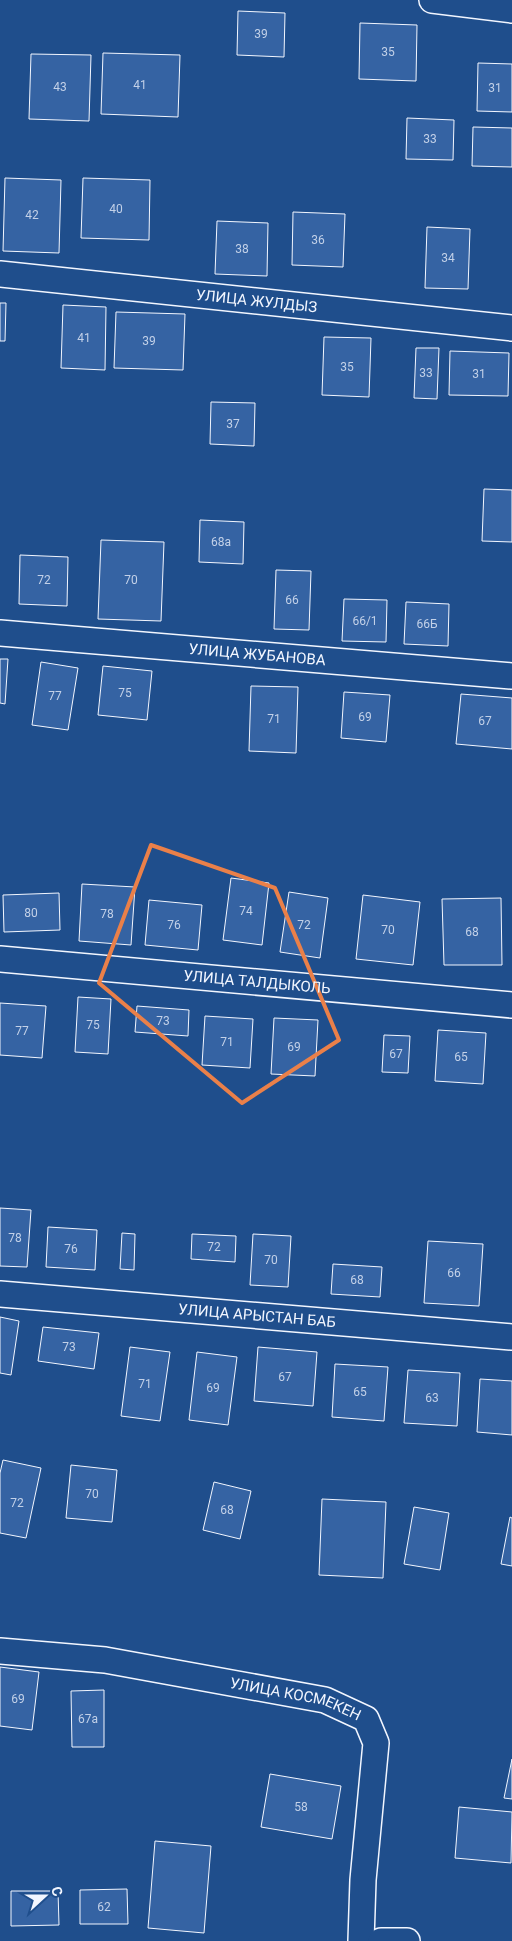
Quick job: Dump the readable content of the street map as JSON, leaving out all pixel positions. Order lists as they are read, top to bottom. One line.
{"streets":{"street":["УЛИЦА ЖУЛДЫЗ","УЛИЦА ЖУБАНОВА","УЛИЦА ТАЛДЫКОЛЬ","УЛИЦА АРЫСТАН БАБ","УЛИЦА КОСМЕКЕН"]},"house_numbers":["39","35","41","43","31","33","40","42","36","38","34","41","39","35","33","31","37","68а","72","70","66","66/1","66Б","75","77","69","71","67","74","80","78","76","72","70","68","73","75","77","71","69","67","65","78","72","76","70","66","68","73","67","71","69","65","63","70","72","68","69","67а","58","62"],"north":"right"}
